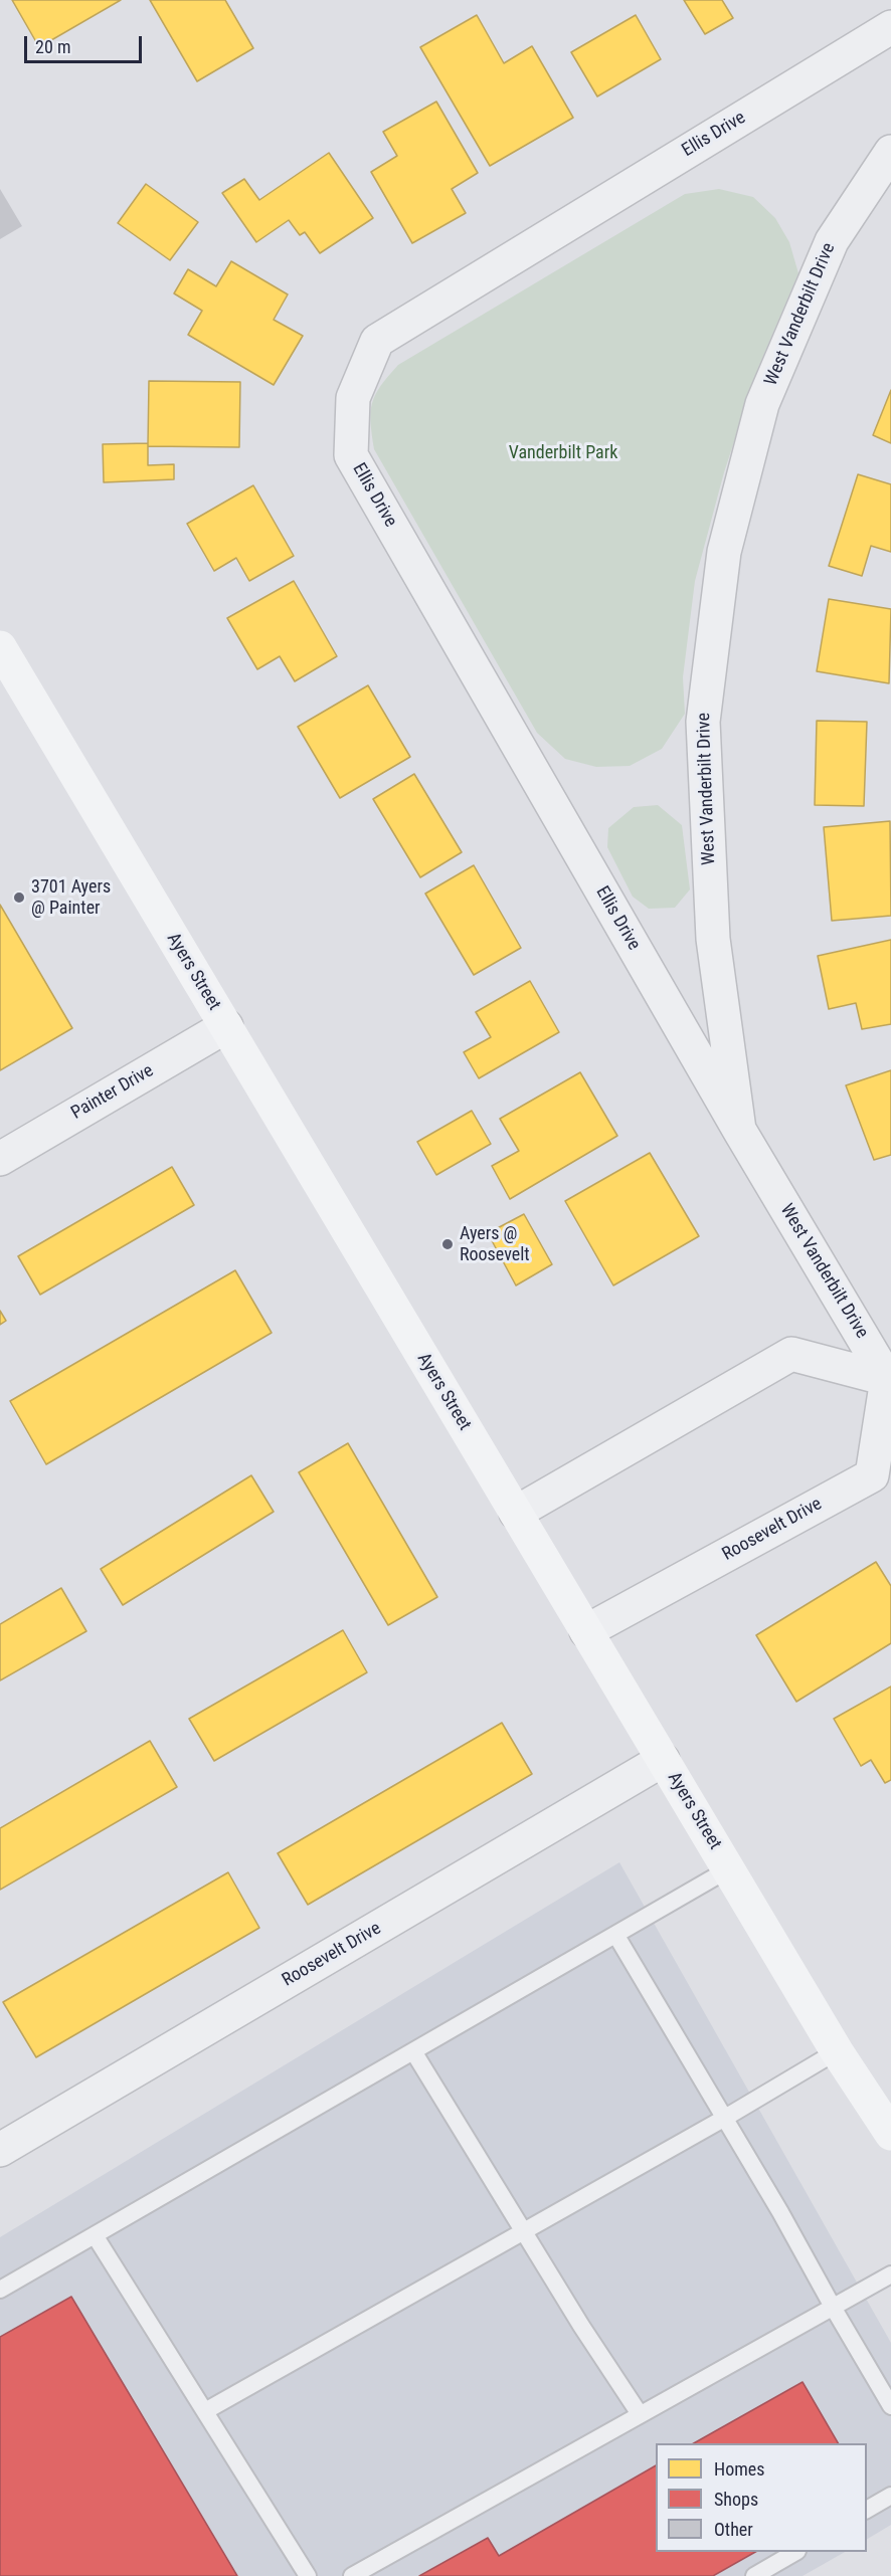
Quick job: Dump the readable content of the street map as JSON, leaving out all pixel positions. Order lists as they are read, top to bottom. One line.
{"streets":{"main road":["Ayers Street"],"street":["Ellis Drive","West Vanderbilt Drive","Painter Drive","Roosevelt Drive"]},"crossings":[["Ellis Drive","West Vanderbilt Drive"],["West Vanderbilt Drive","Roosevelt Drive"],["Ayers Street","Painter Drive"],["Ayers Street","Roosevelt Drive"]],"parks":["Vanderbilt Park"],"places":["3701 Ayers @ Painter","Ayers @ Roosevelt"],"legend":["Homes","Shops","Other"],"scale_bar":"20 m"}
